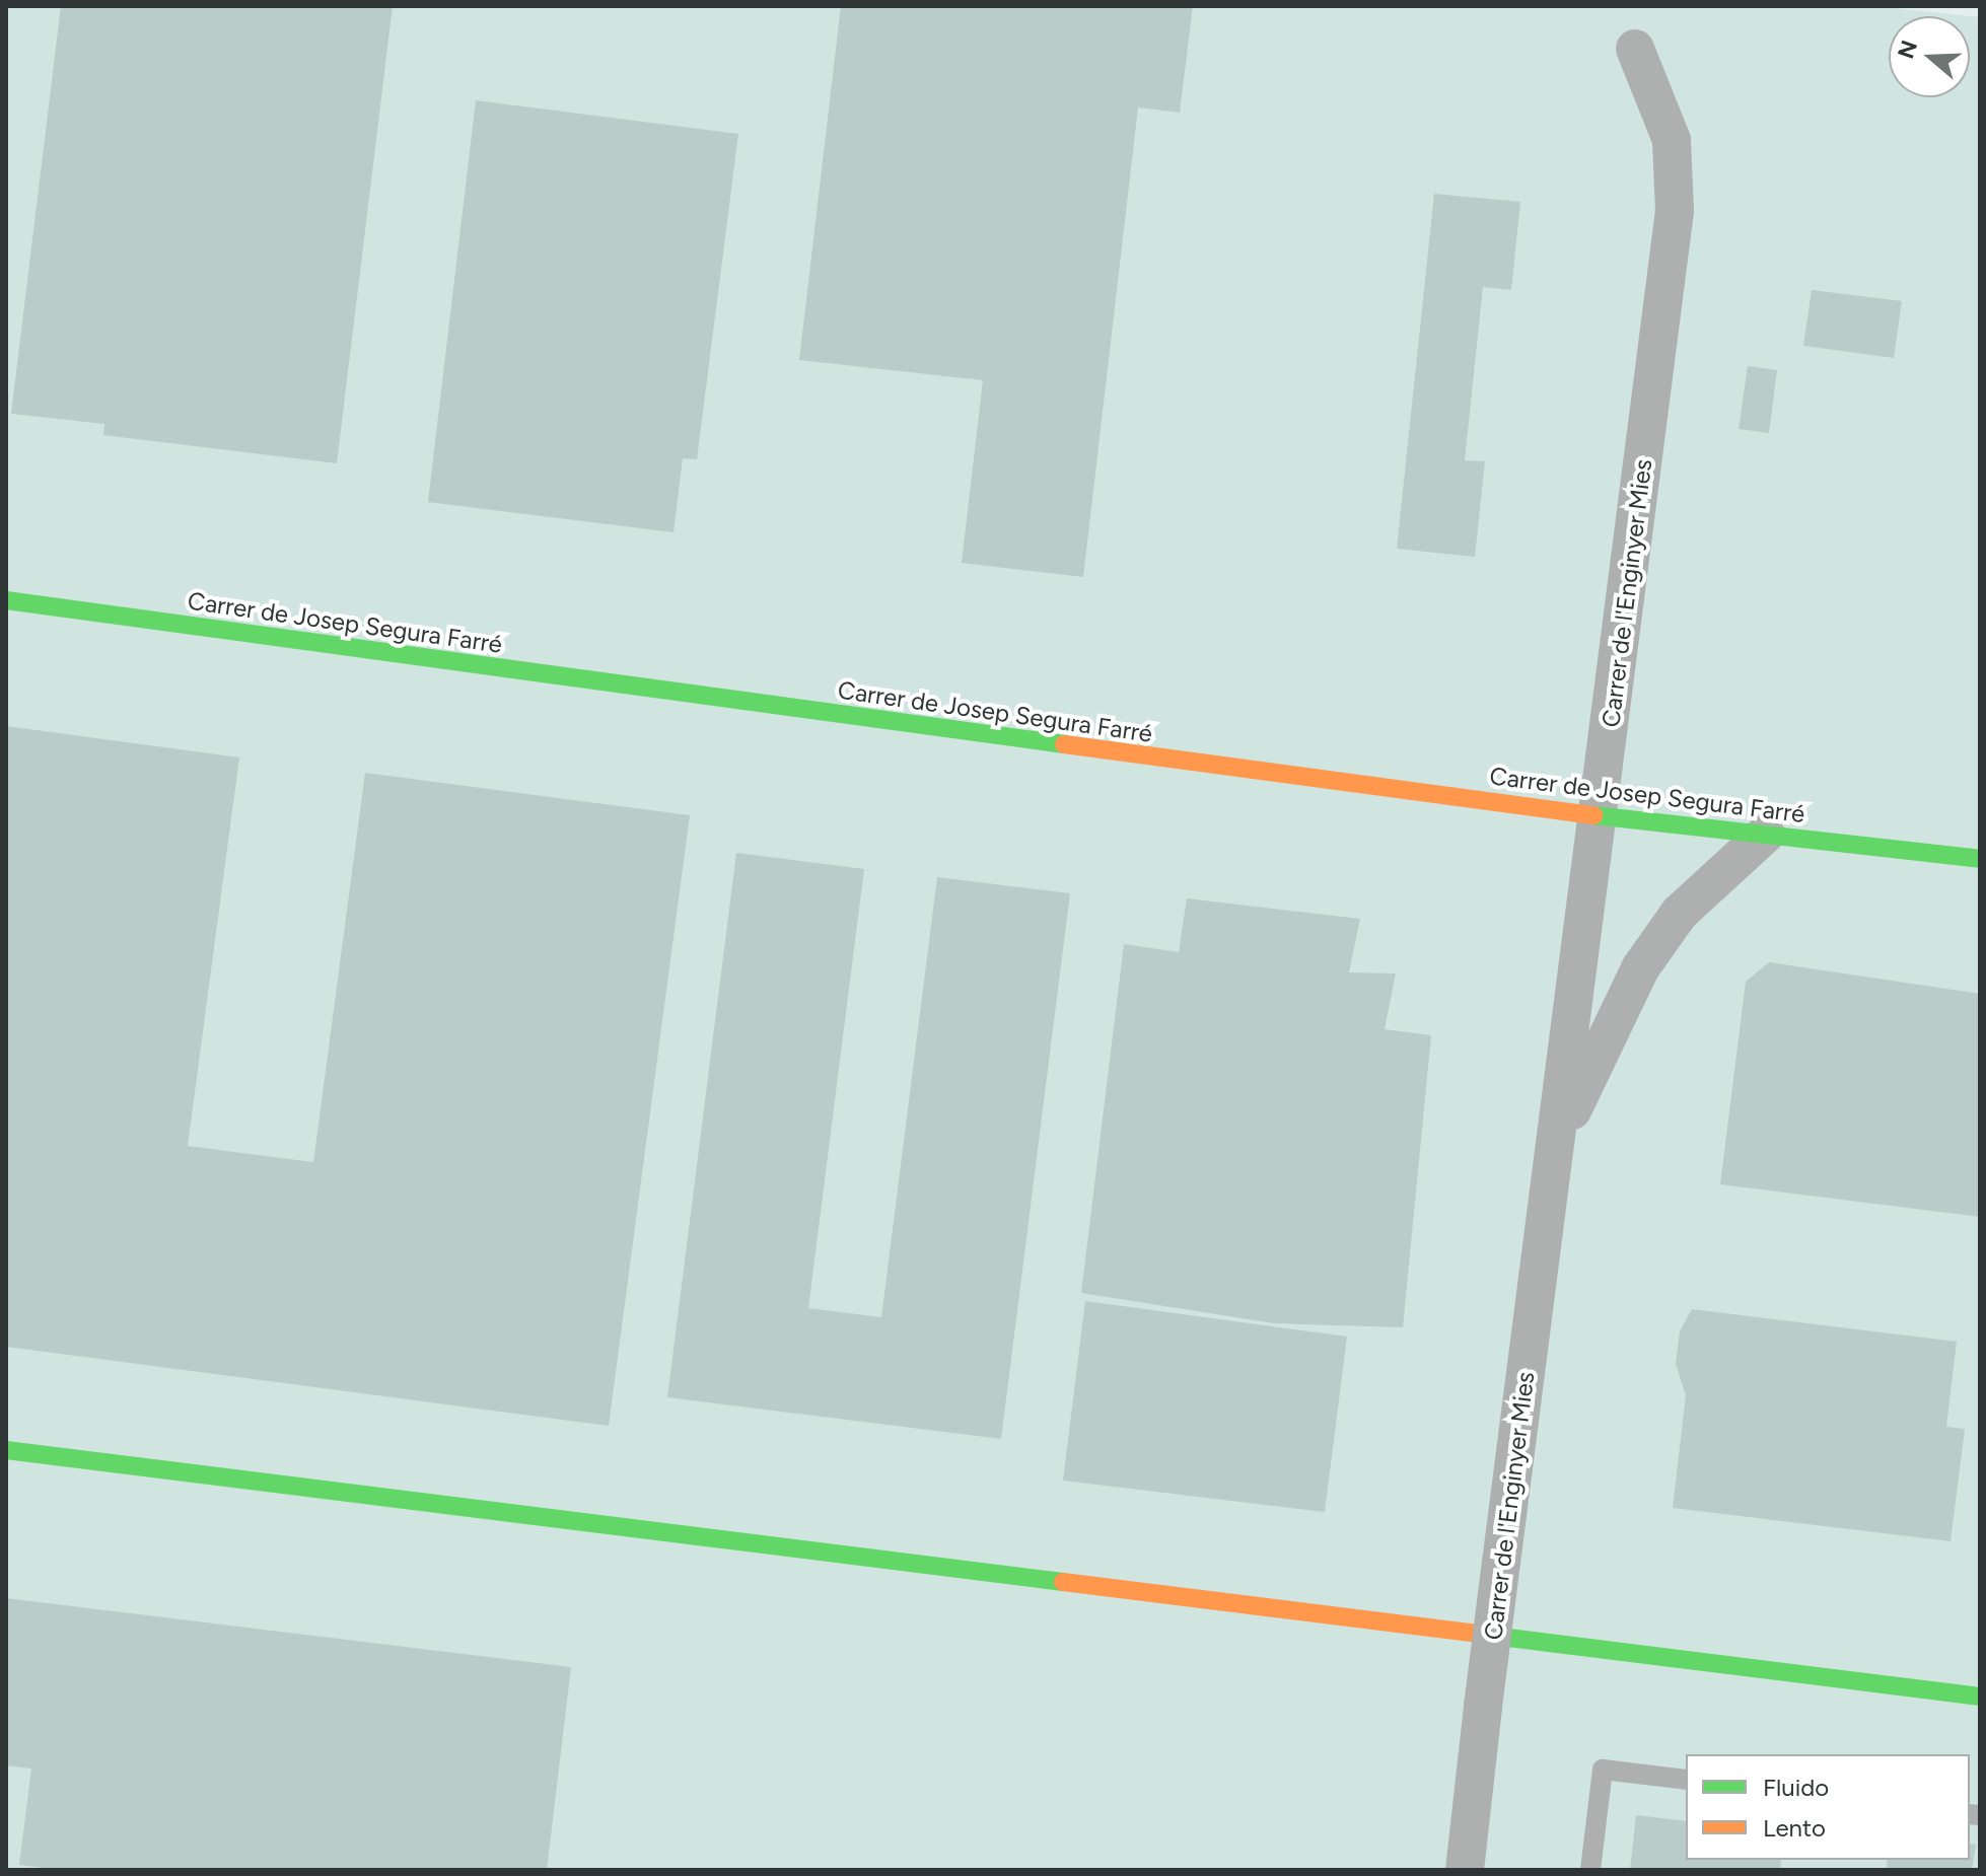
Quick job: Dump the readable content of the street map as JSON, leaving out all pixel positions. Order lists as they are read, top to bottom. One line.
{"streets":{"street":["Carrer de l'Enginyer Mies","Carrer de Josep Segura Farré"]},"crossings":[["Carrer de l'Enginyer Mies","Carrer de Josep Segura Farré"]],"legend":["Fluido","Lento"],"north":"left"}
